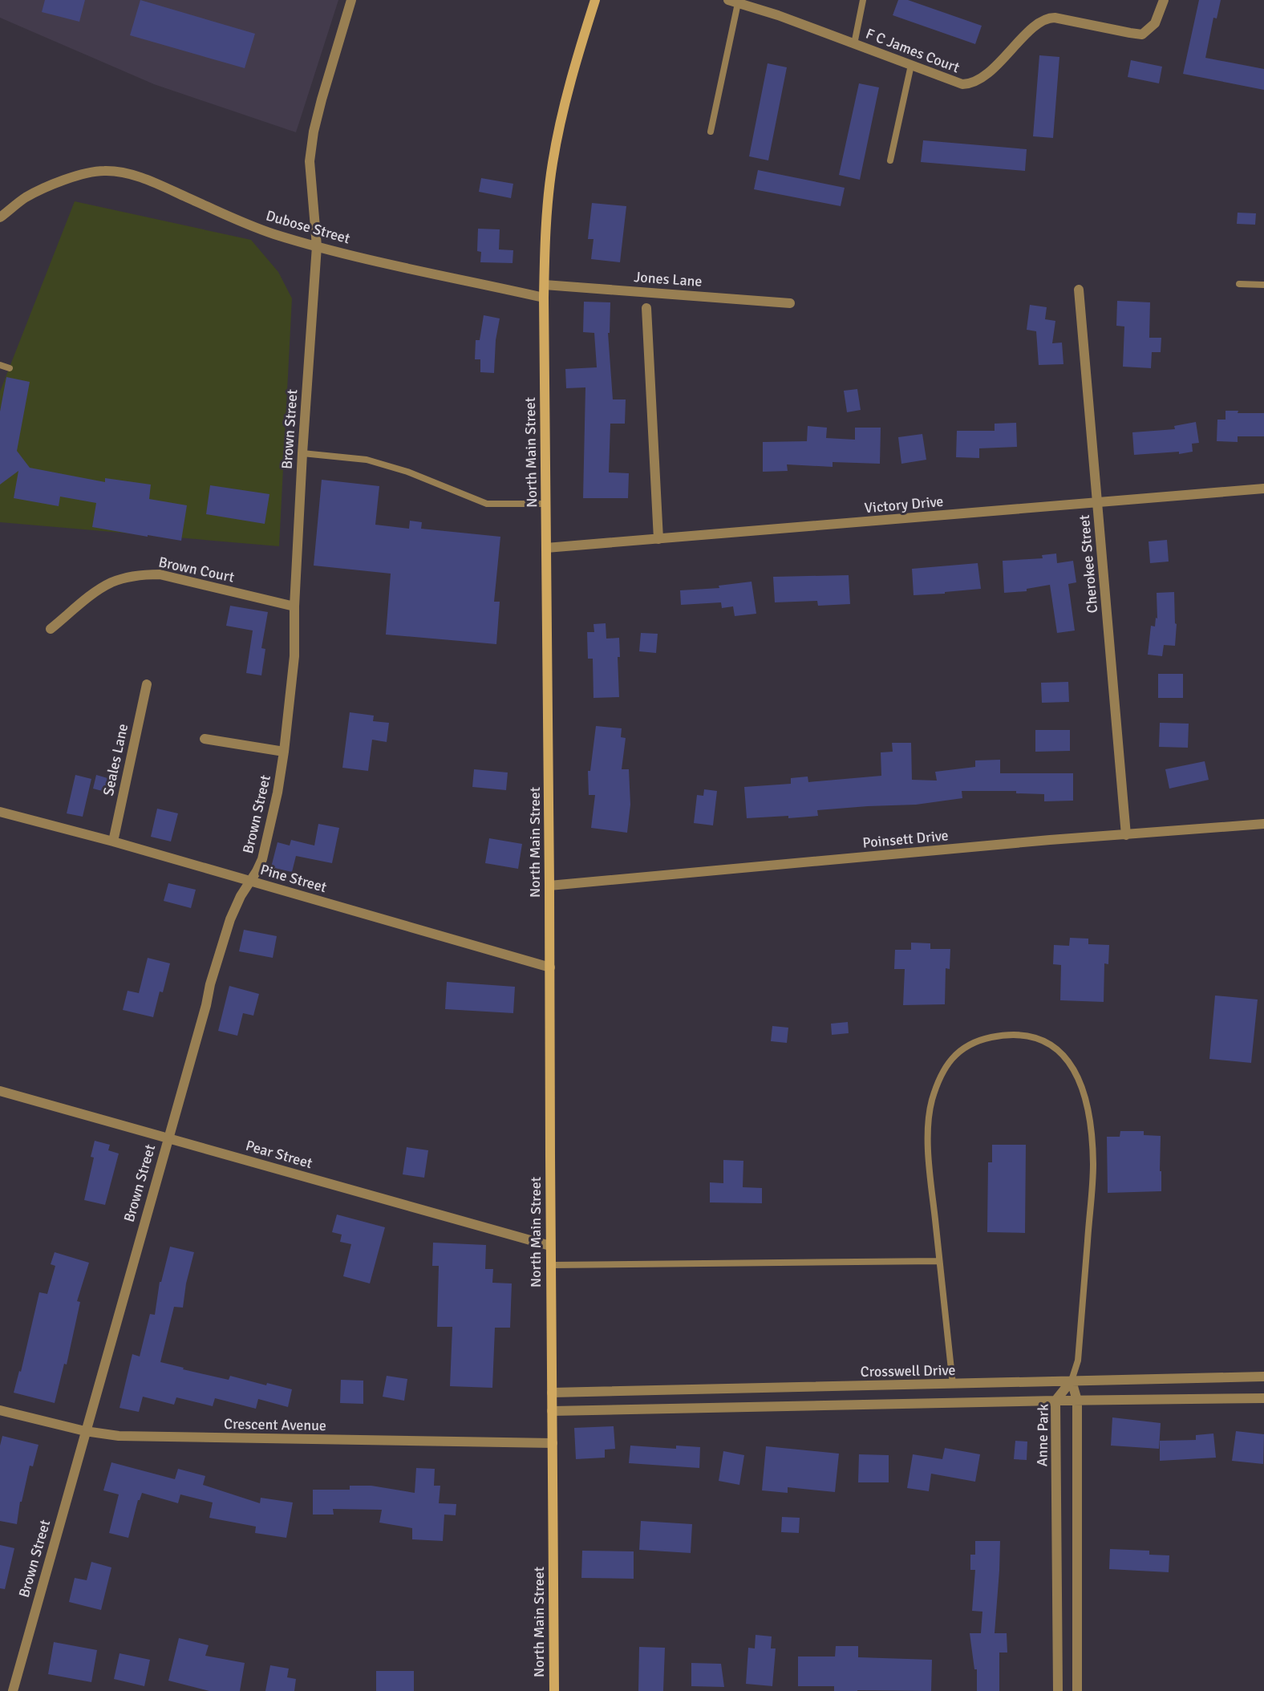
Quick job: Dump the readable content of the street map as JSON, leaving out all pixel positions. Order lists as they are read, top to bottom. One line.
{"streets":{"main road":["North Main Street"],"street":["F C James Court","Dubose Street","Jones Lane","Brown Street","Victory Drive","Cherokee Street","Brown Court","Seales Lane","Poinsett Drive","Pine Street","Pear Street","Crosswell Drive","Crescent Avenue","Anne Park"]},"crossings":[["Dubose Street","Brown Street"],["Dubose Street","North Main Street"],["Jones Lane","North Main Street"],["Brown Street","Brown Court"],["Brown Street","Pine Street"],["Brown Street","Pear Street"],["Brown Street","Crescent Avenue"],["North Main Street","Victory Drive"],["North Main Street","Poinsett Drive"],["North Main Street","Pine Street"],["North Main Street","Pear Street"],["North Main Street","Crosswell Drive"],["North Main Street","Crescent Avenue"],["Victory Drive","Cherokee Street"],["Cherokee Street","Poinsett Drive"],["Seales Lane","Pine Street"],["Crosswell Drive","Anne Park"]]}
